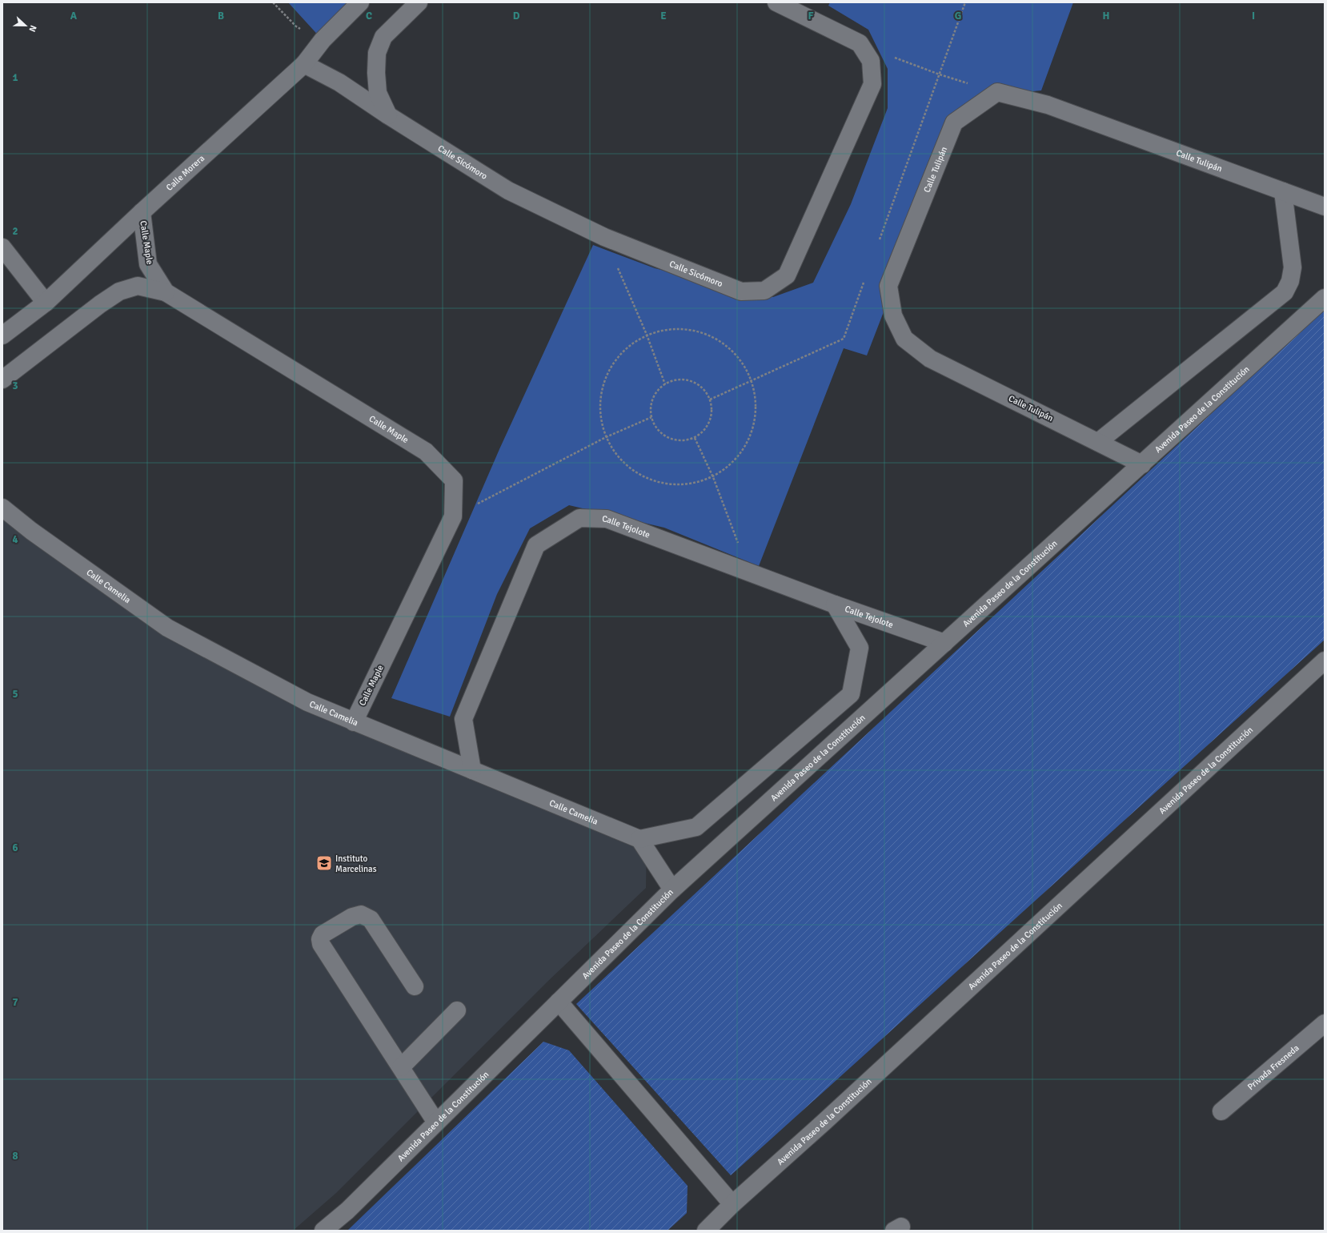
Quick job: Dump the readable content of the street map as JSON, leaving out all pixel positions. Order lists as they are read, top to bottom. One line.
{"streets":{"street":["Calle Tulipán","Calle Sicómoro","Calle Morera","Calle Maple","Avenida Paseo de la Constitución","Calle Tejolote","Calle Camelia","Privada Fresneda"]},"crossings":[["Calle Tulipán","Avenida Paseo de la Constitución"],["Calle Sicómoro","Calle Morera"],["Calle Morera","Calle Maple"],["Calle Maple","Calle Camelia"],["Avenida Paseo de la Constitución","Calle Tejolote"],["Calle Tejolote","Calle Camelia"]],"places":{"school or university":["Instituto Marcelinas"]},"north":"right","grid":{"columns":["A","B","C","D","E","F","G","H","I"],"rows":["1","2","3","4","5","6","7","8"]}}
